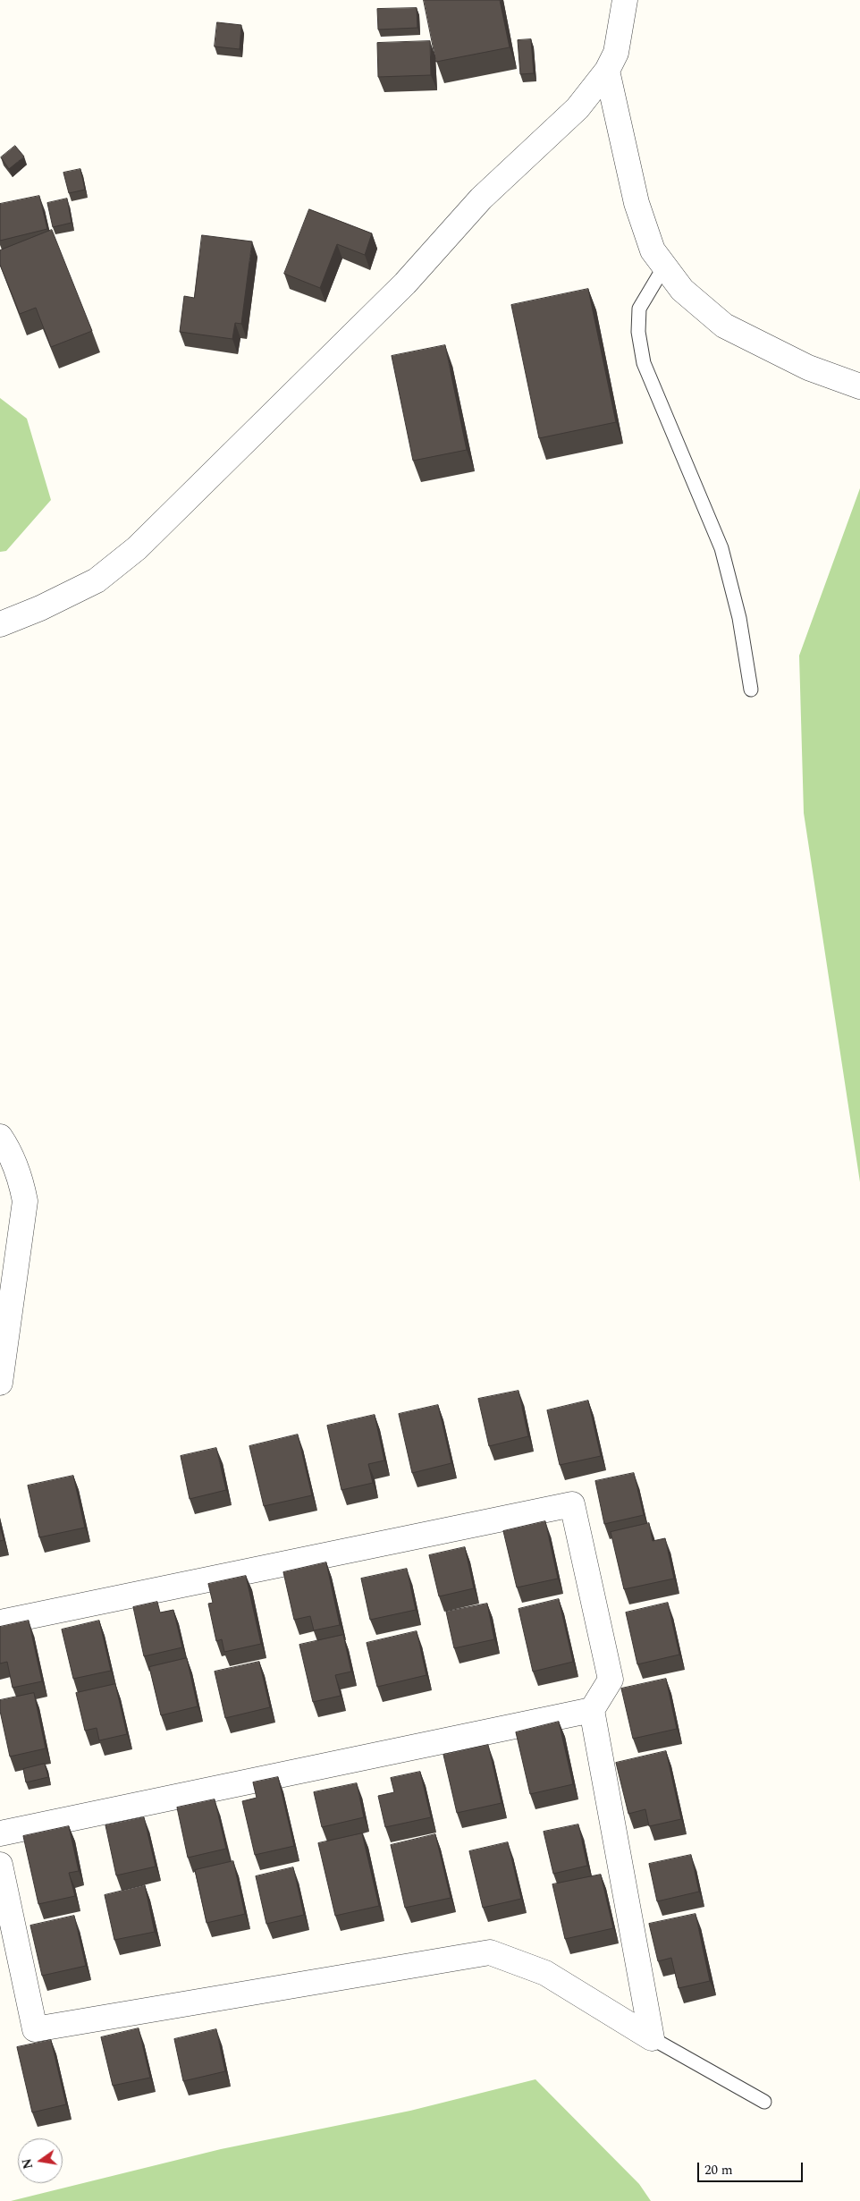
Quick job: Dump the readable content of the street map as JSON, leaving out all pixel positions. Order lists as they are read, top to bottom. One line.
{"scale_bar":"20 m","north":"left"}
